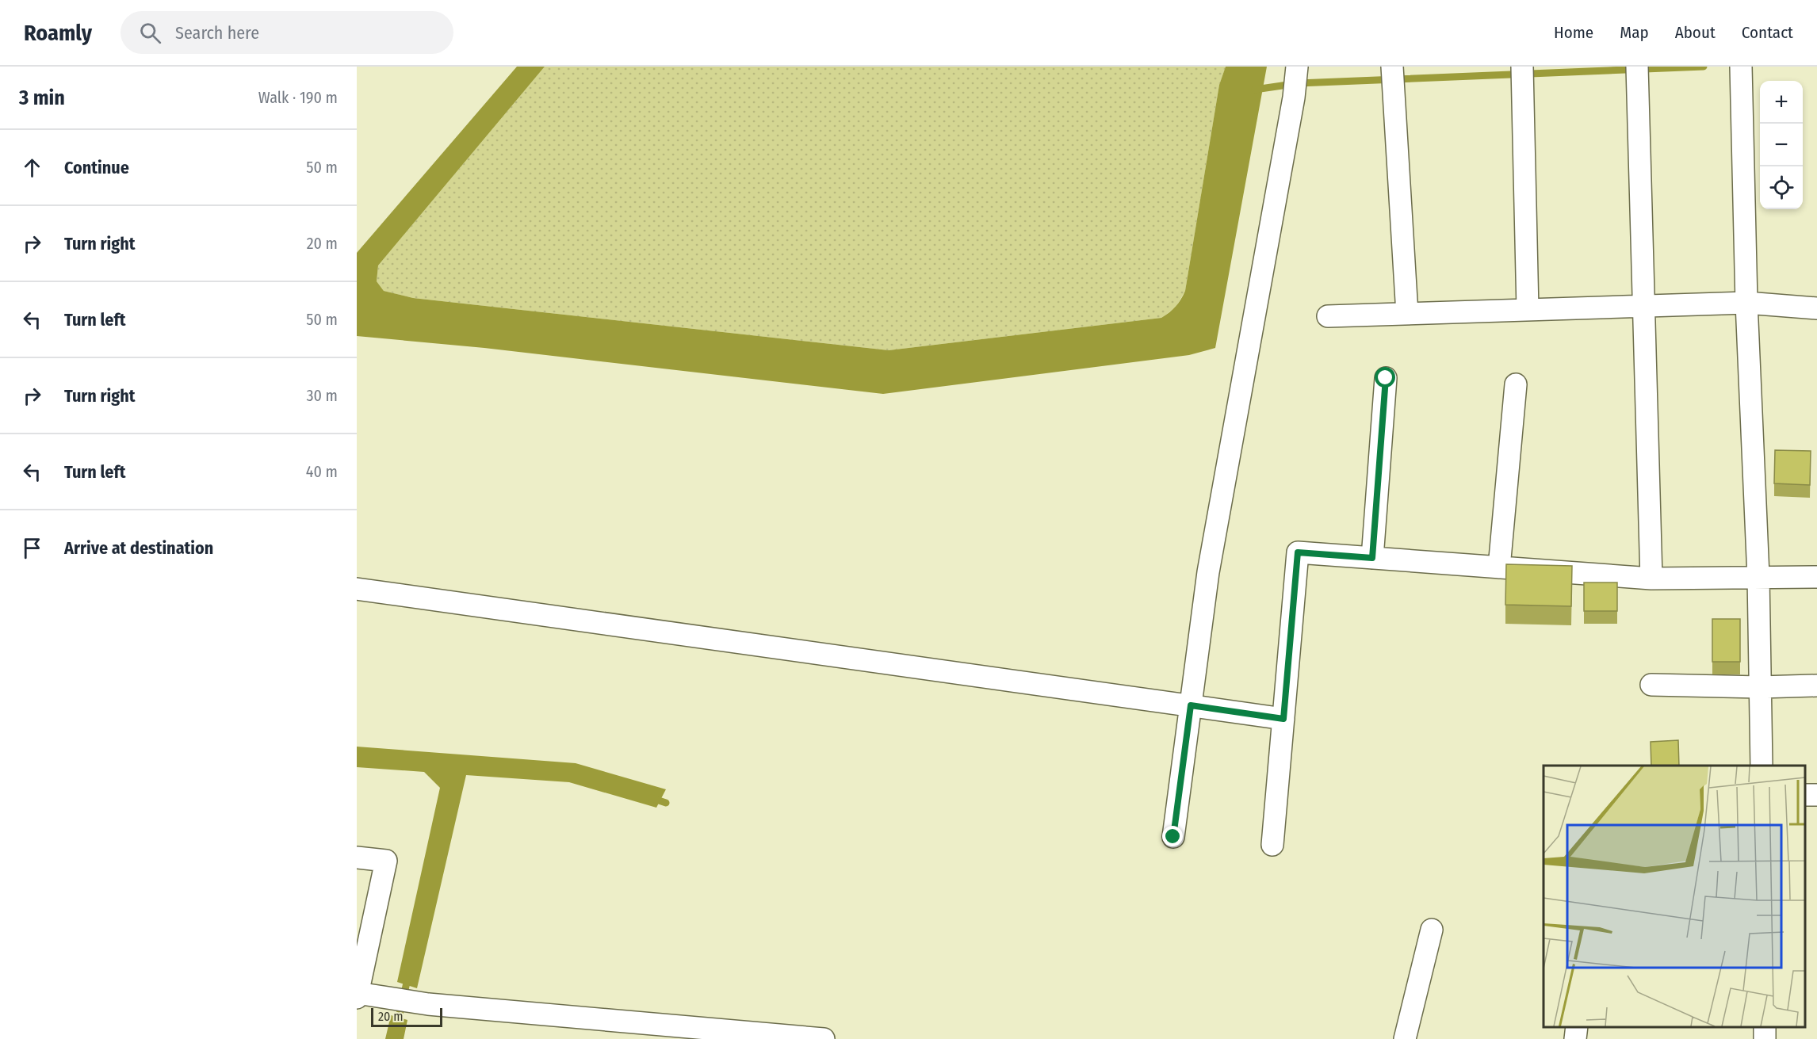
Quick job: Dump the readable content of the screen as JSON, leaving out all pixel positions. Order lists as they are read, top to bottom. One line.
{"scale_bar":"20 m","page":{"header":"Roamly","search":"Search here","nav":["Home","Map","About","Contact"],"heading":["3 min","Walk · 190 m"],"map_buttons":["+","−"],"list":[["Continue","50 m"],["Turn right","20 m"],["Turn left","50 m"],["Turn right","30 m"],["Turn left","40 m"],"Arrive at destination"],"scale":"20 m"}}
